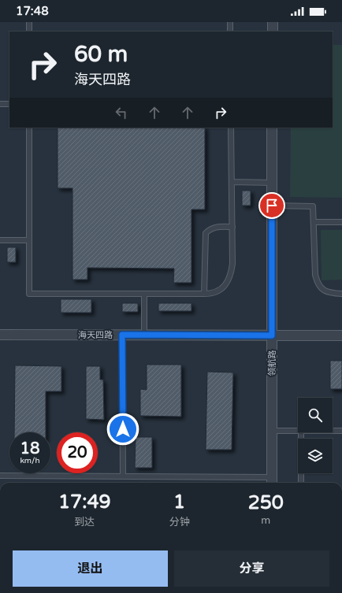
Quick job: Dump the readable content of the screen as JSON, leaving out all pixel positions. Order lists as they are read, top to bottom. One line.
{"streets":{"street":["海天四路","领航路"]},"crossings":[["海天四路","领航路"]],"page":{"status":"17:48","turn":["60 m","海天四路"],"speed":"18 km/h","limit":"20","eta":["17:49","到达","1","分钟","250","m"],"buttons":["退出","分享"]}}
